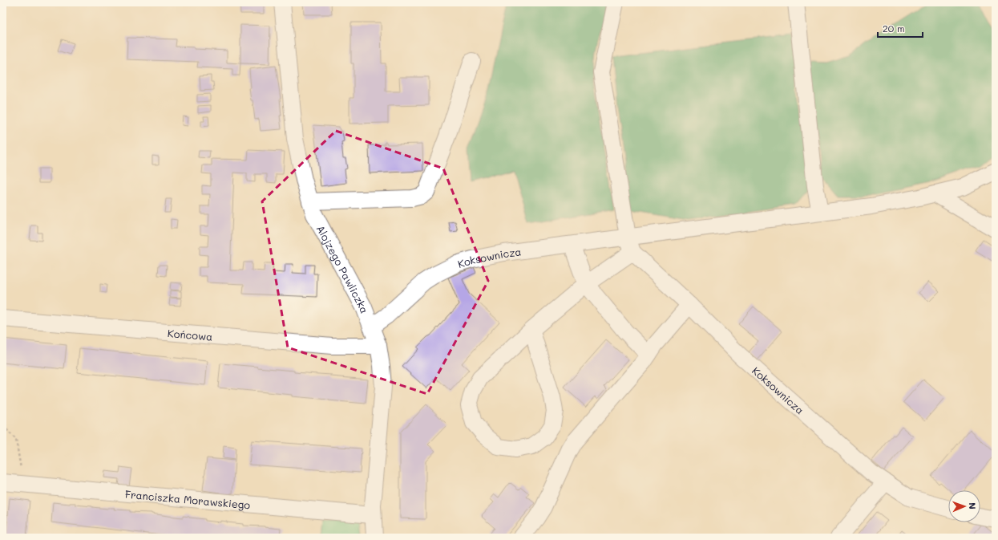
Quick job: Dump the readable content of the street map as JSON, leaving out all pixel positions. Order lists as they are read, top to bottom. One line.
{"streets":{"street":["Koksownicza","Alojzego Pawliczka","Końcowa","Franciszka Morawskiego"]},"crossings":[["Koksownicza","Alojzego Pawliczka"],["Alojzego Pawliczka","Końcowa"],["Alojzego Pawliczka","Franciszka Morawskiego"]],"scale_bar":"20 m","north":"right"}
